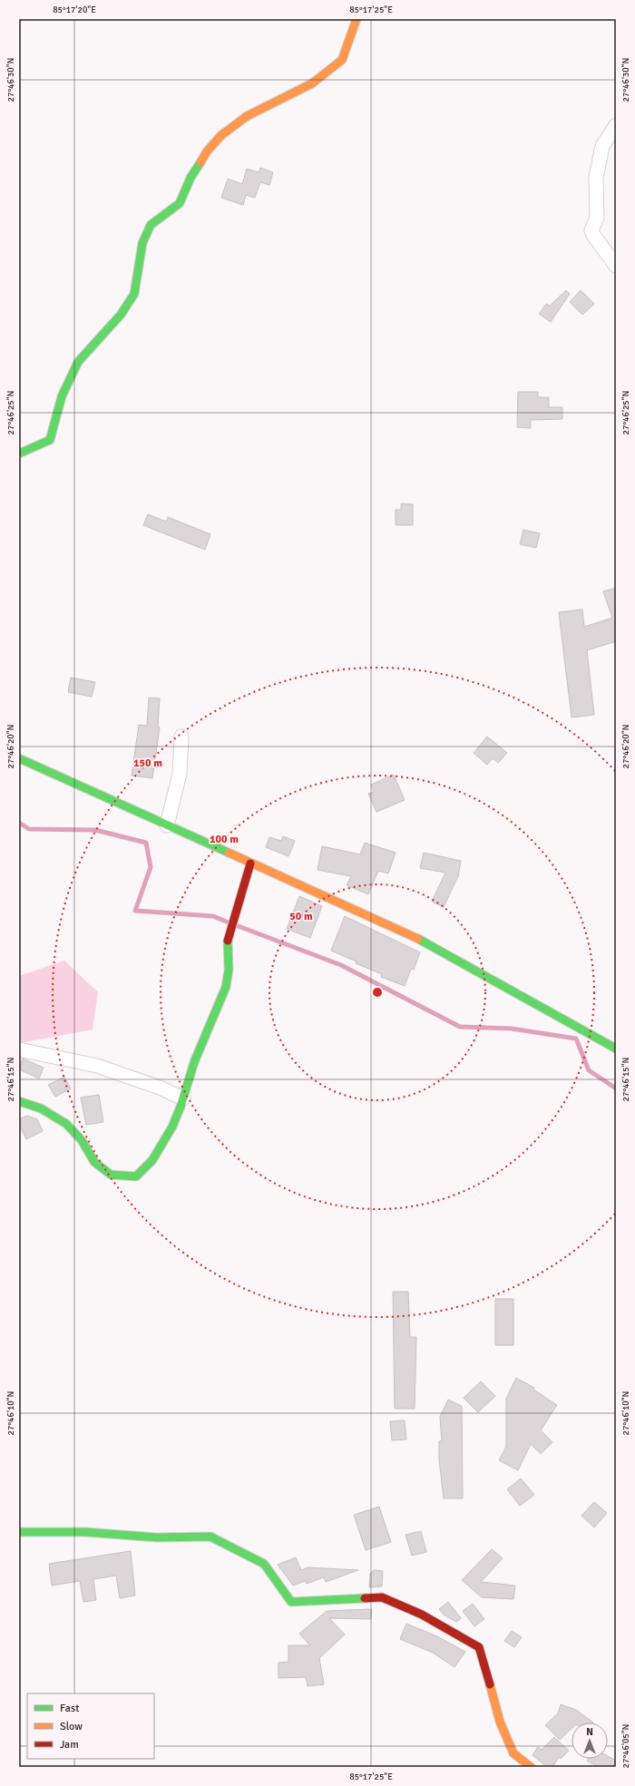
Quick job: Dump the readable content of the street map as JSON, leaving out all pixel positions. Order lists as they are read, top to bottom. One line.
{"legend":["Fast","Slow","Jam"],"north":"top","coordinates":["85°17'20\"E","85°17'25\"E","27°46'30\"N","27°46'25\"N","27°46'20\"N","27°46'15\"N","27°46'10\"N","27°46'05\"N"],"rings":["150 m","100 m","50 m"]}
